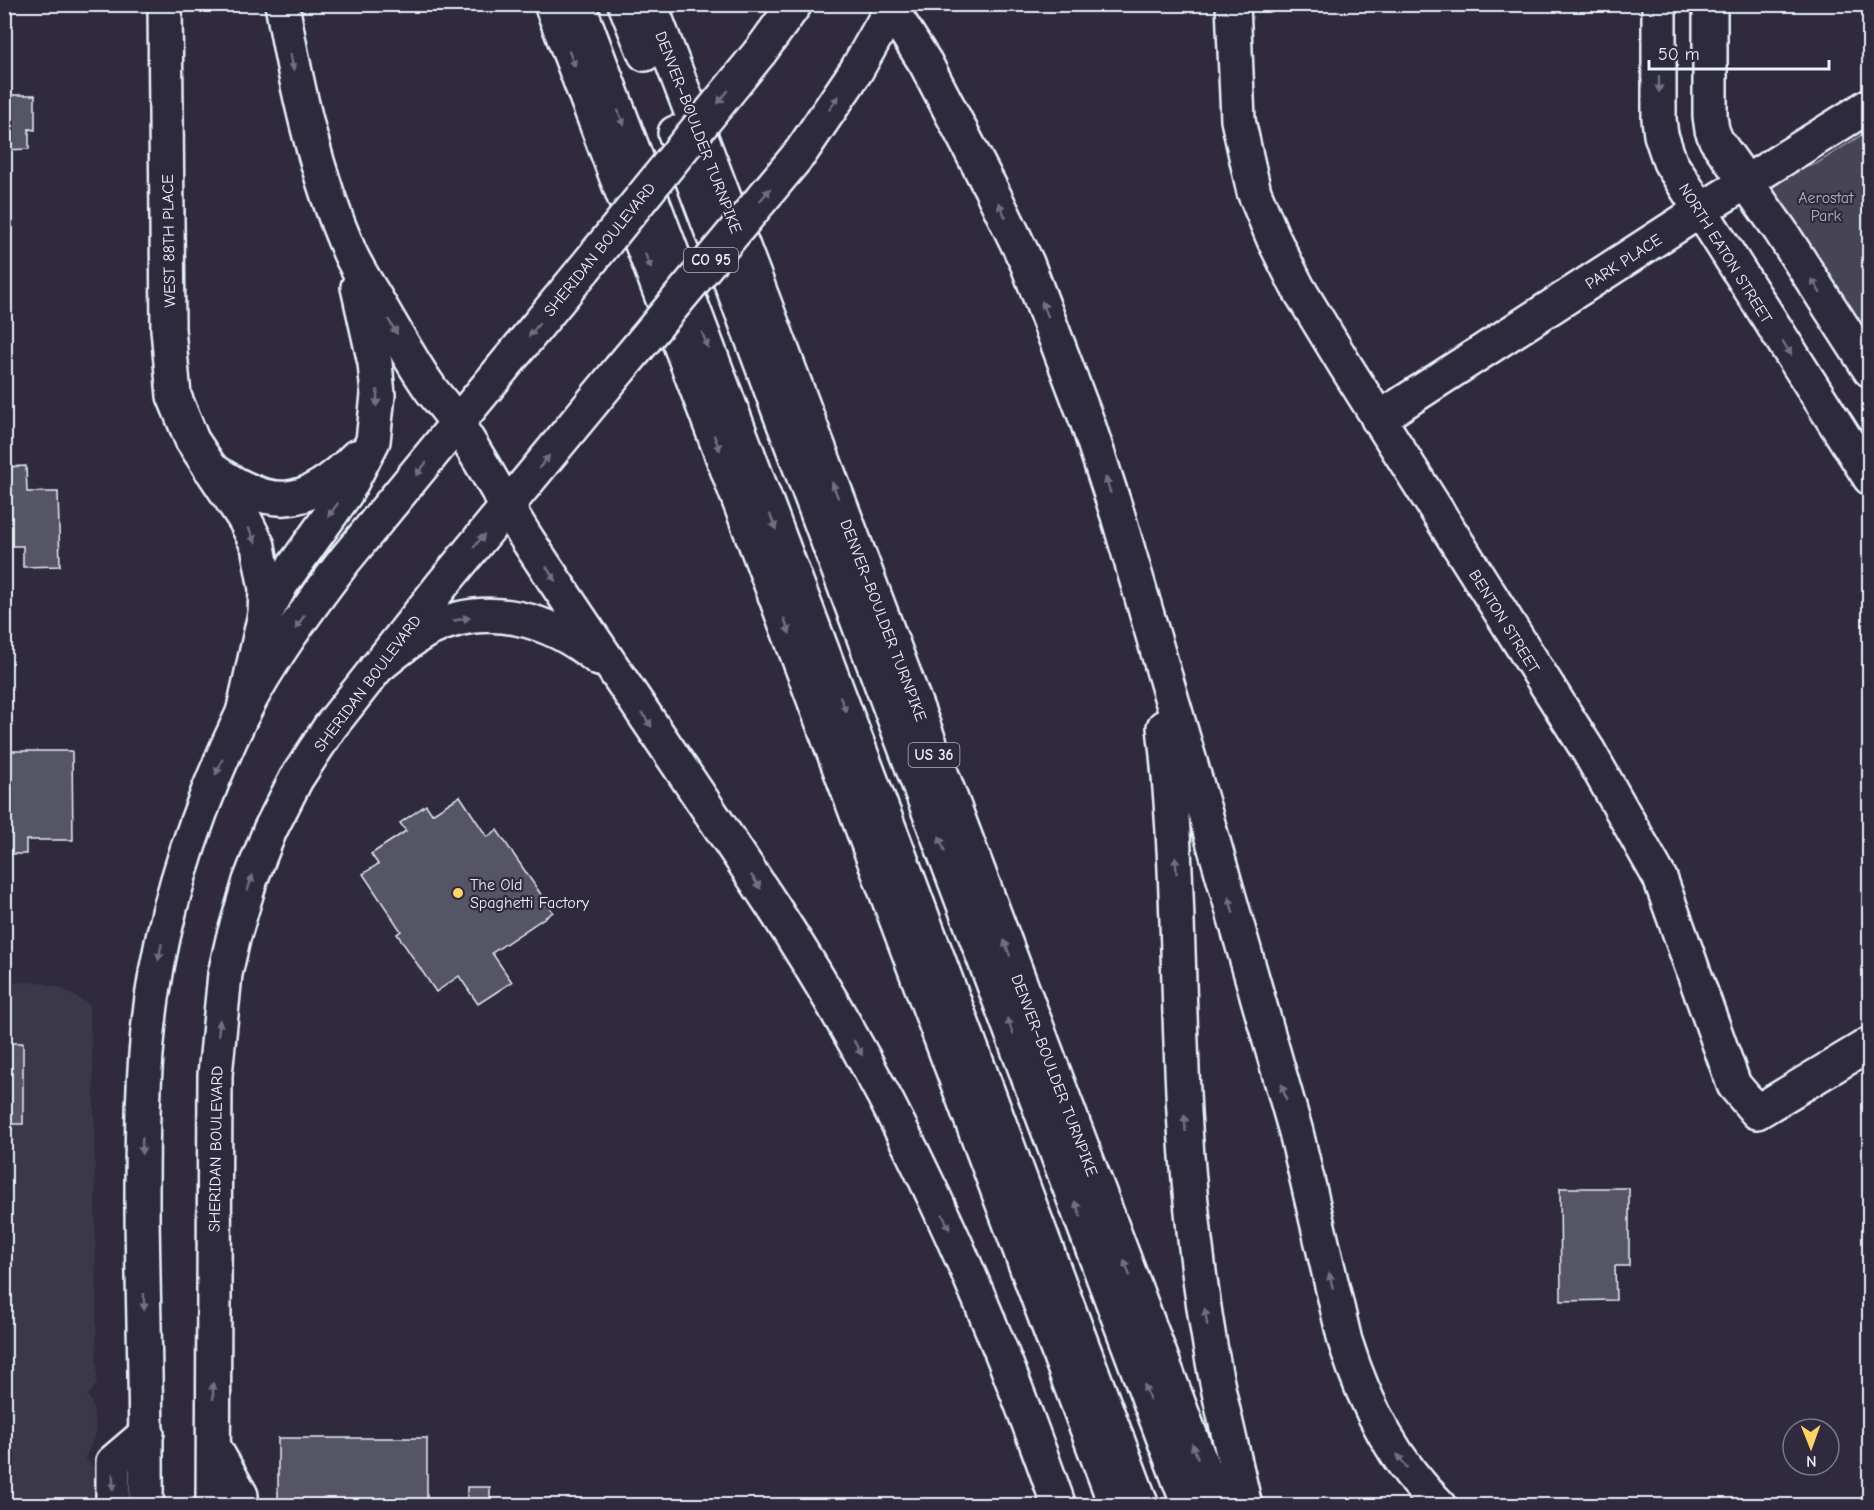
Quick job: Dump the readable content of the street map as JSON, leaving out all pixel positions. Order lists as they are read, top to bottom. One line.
{"streets":{"main road":["DENVER–BOULDER TURNPIKE","WEST 88TH PLACE","SHERIDAN BOULEVARD","NORTH EATON STREET","CO 95","PARK PLACE","BENTON STREET","US 36"]},"crossings":[["NORTH EATON STREET","PARK PLACE"],["PARK PLACE","BENTON STREET"]],"parks":["Aerostat Park"],"places":["The Old Spaghetti Factory"],"scale_bar":"50 m","north":"bottom"}
